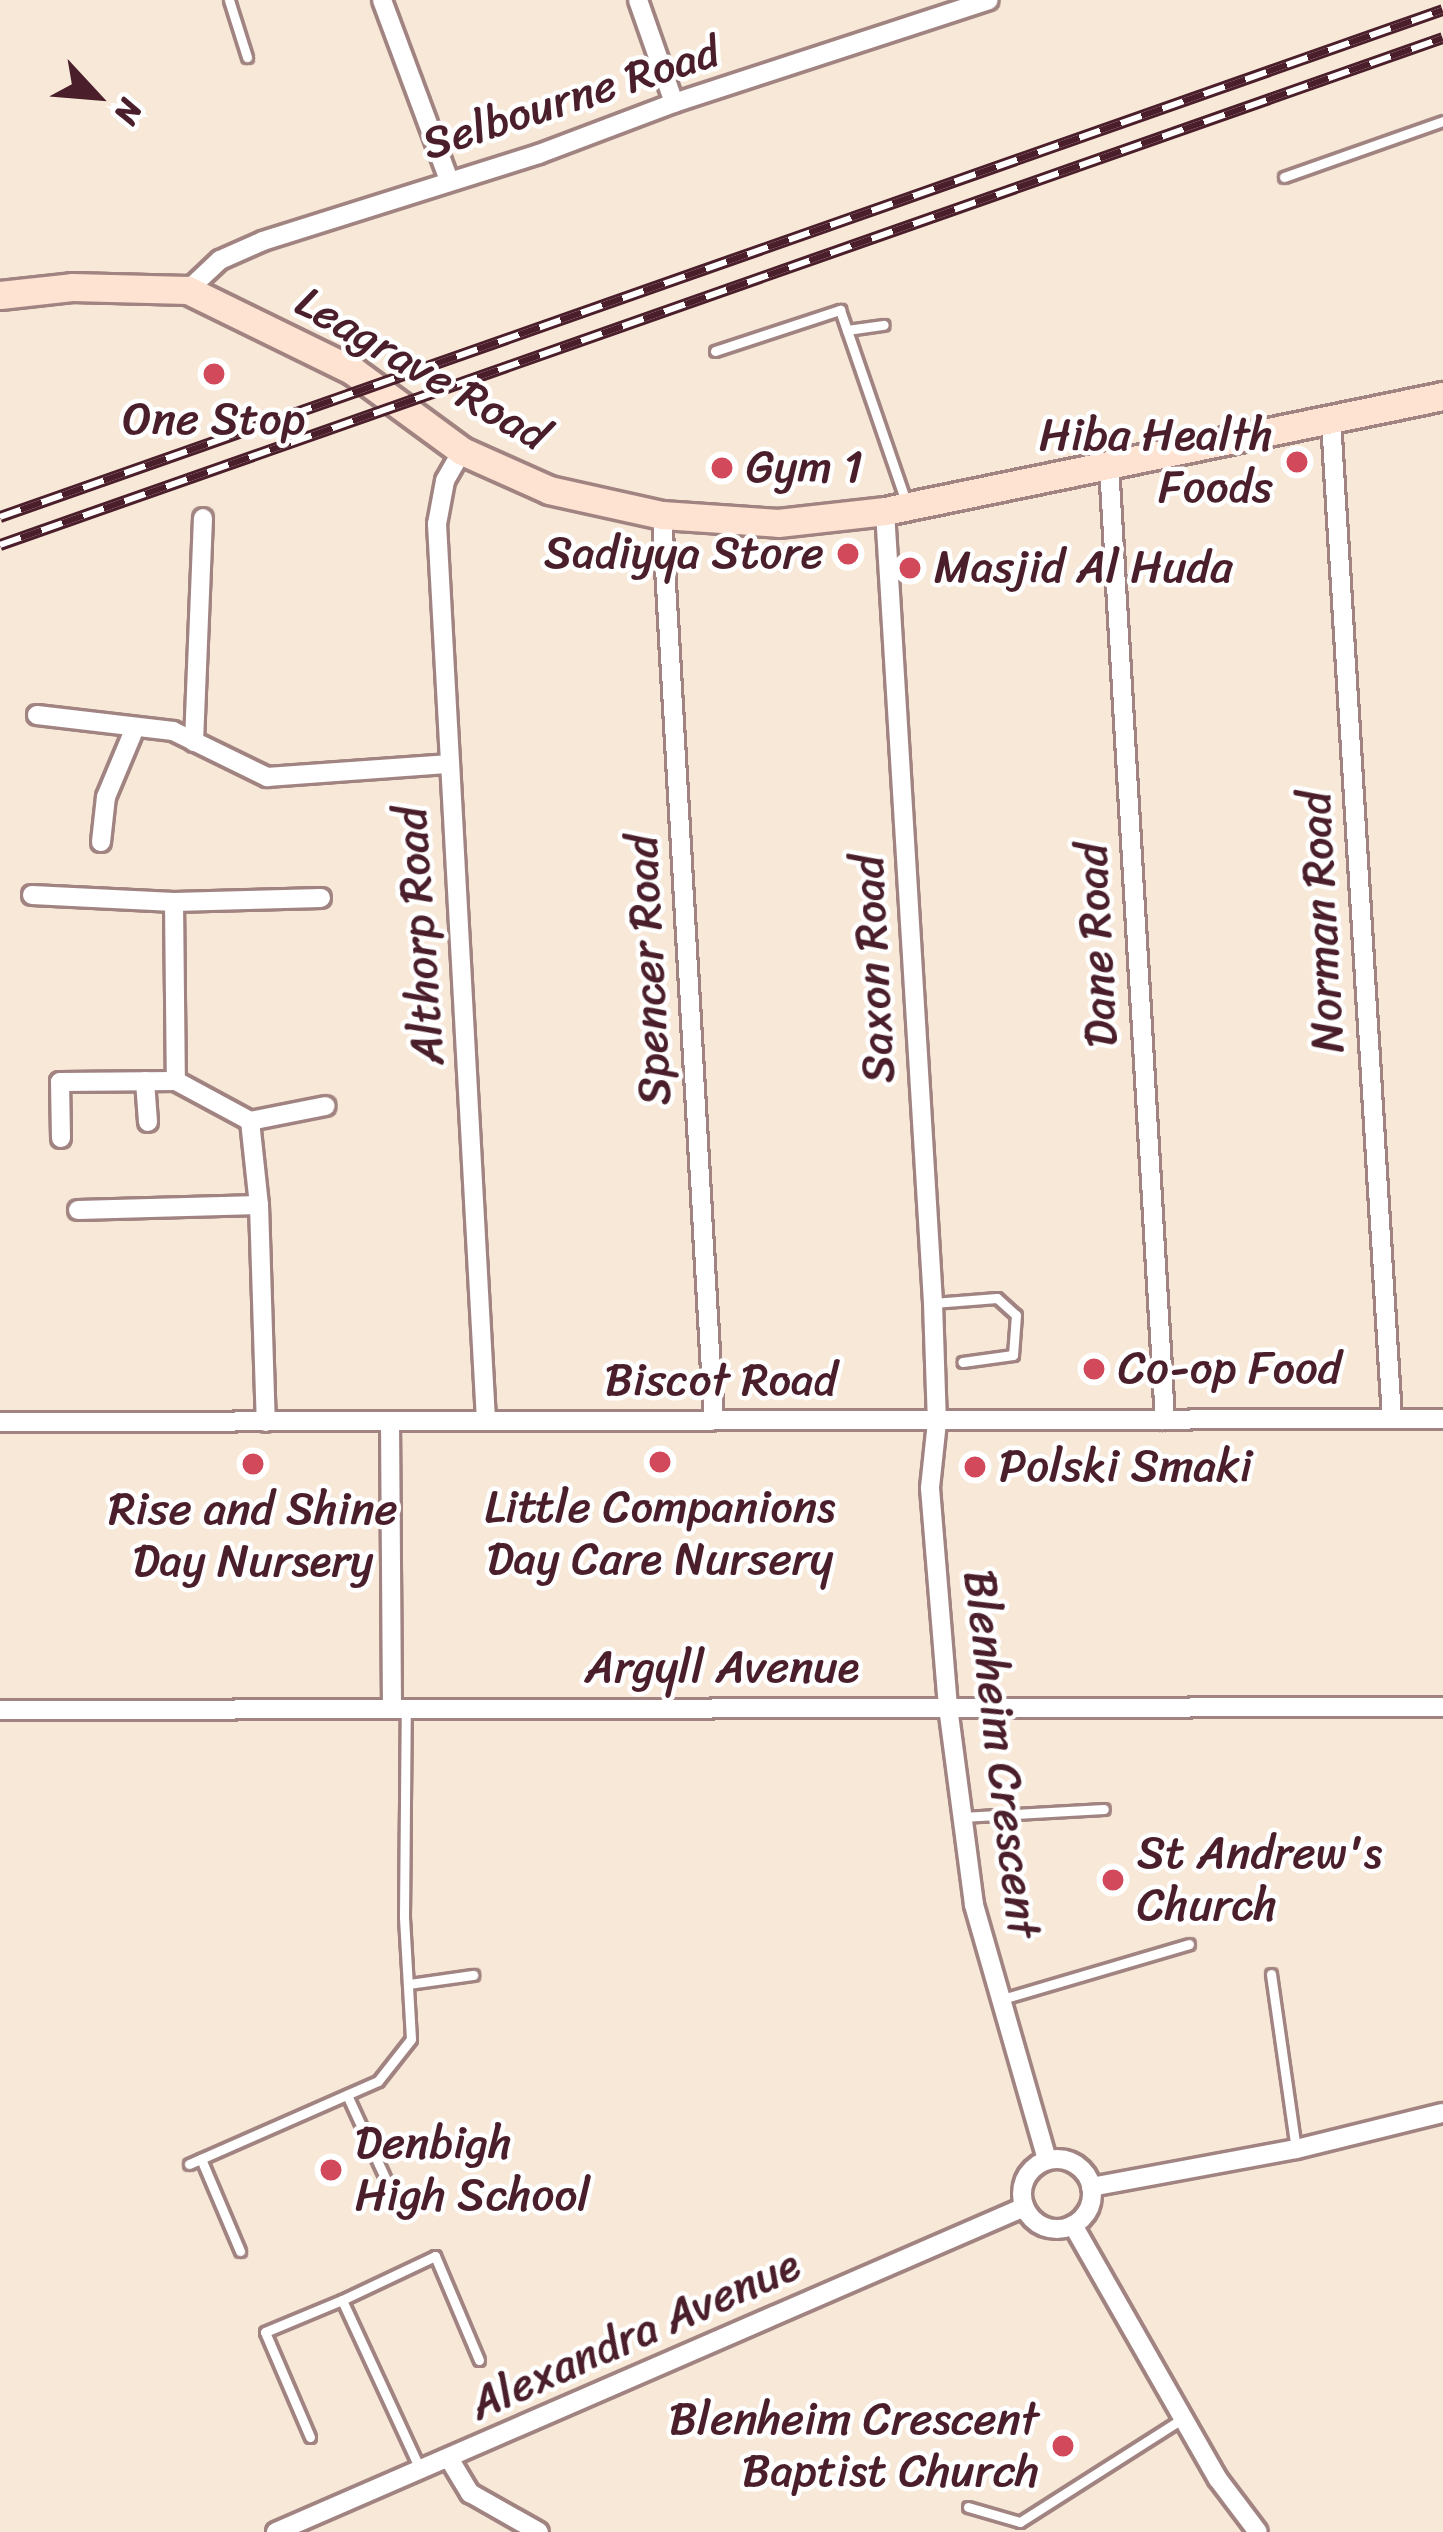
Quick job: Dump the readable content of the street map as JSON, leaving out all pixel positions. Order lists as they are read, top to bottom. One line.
{"streets":{"main road":["Leagrave Road"],"street":["Selbourne Road","Norman Road","Althorp Road","Dane Road","Saxon Road","Spencer Road","Biscot Road","Argyll Avenue","Blenheim Crescent","Alexandra Avenue"]},"crossings":[["Selbourne Road","Leagrave Road"],["Leagrave Road","Norman Road"],["Leagrave Road","Althorp Road"],["Leagrave Road","Dane Road"],["Leagrave Road","Saxon Road"],["Leagrave Road","Spencer Road"],["Norman Road","Biscot Road"],["Althorp Road","Biscot Road"],["Dane Road","Biscot Road"],["Saxon Road","Biscot Road"],["Saxon Road","Blenheim Crescent"],["Spencer Road","Biscot Road"],["Biscot Road","Blenheim Crescent"],["Argyll Avenue","Blenheim Crescent"],["Blenheim Crescent","Alexandra Avenue"]],"places":["One Stop","Hiba Health Foods","Gym 1","Sadiyya Store","Masjid Al Huda","Co-op Food","Little Companions Day Care Nursery","Rise and Shine Day Nursery","Polski Smaki","St Andrew's Church","Denbigh High School","Blenheim Crescent Baptist Church"],"north":"bottom right"}
